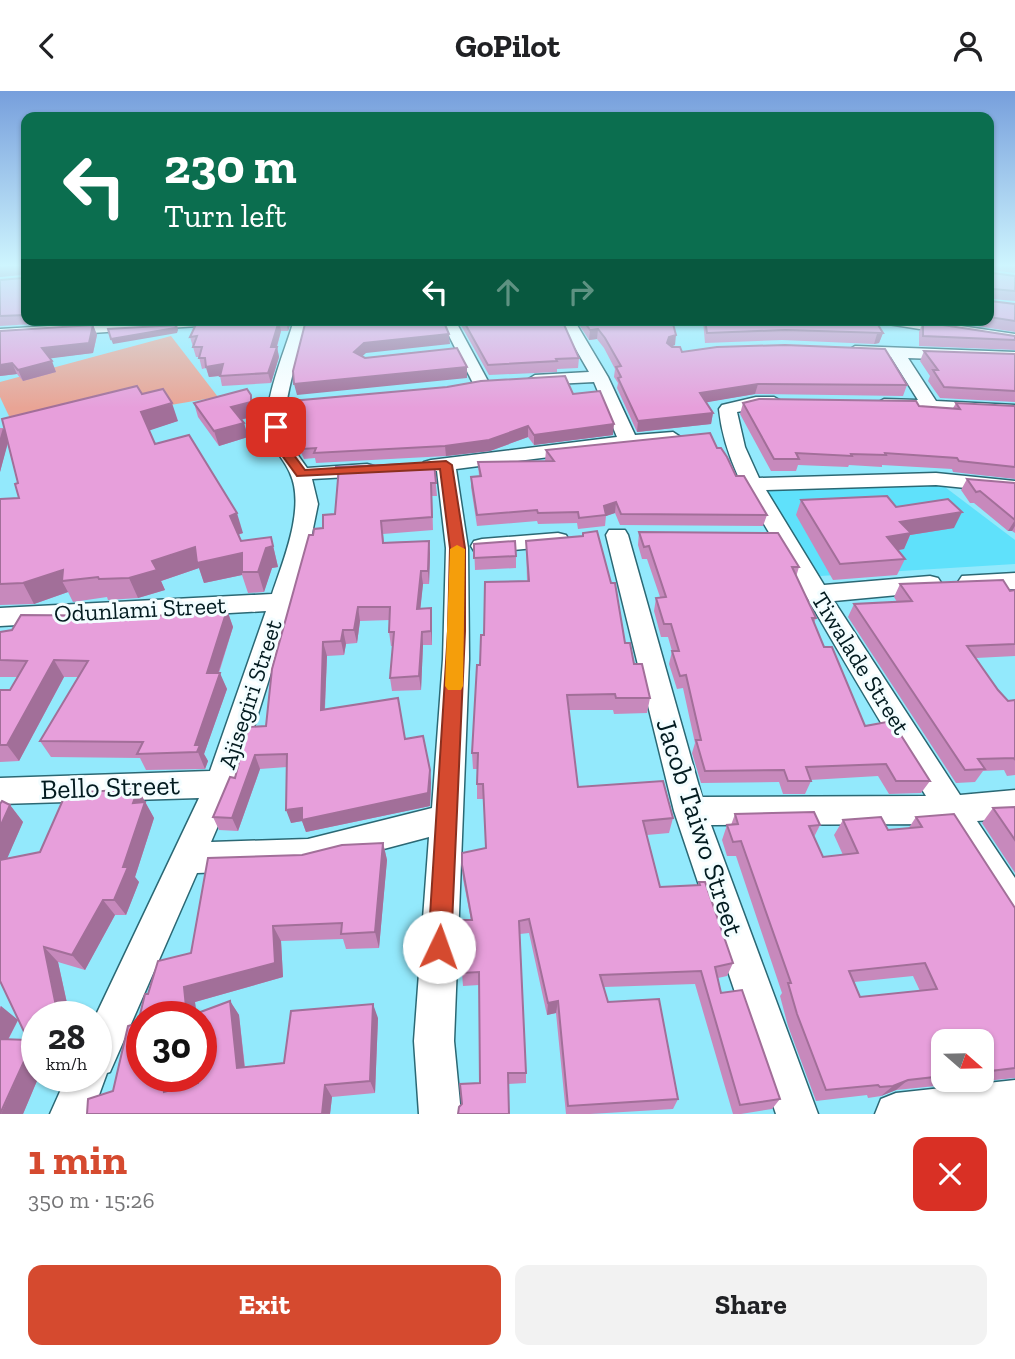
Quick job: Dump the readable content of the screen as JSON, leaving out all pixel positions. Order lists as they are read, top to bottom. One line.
{"streets":{"street":["Odunlami Street","Tiwalade Street","Ajisegiri Street","Bello Street","Jacob Taiwo Street"]},"crossings":[["Odunlami Street","Ajisegiri Street"],["Ajisegiri Street","Bello Street"]],"north":"right","page":{"header":"GoPilot","turn":["230 m","Turn left"],"speed":"28 km/h","limit":"30","heading":["1 min","350 m · 15:26"],"buttons":["Exit","Share"]}}
